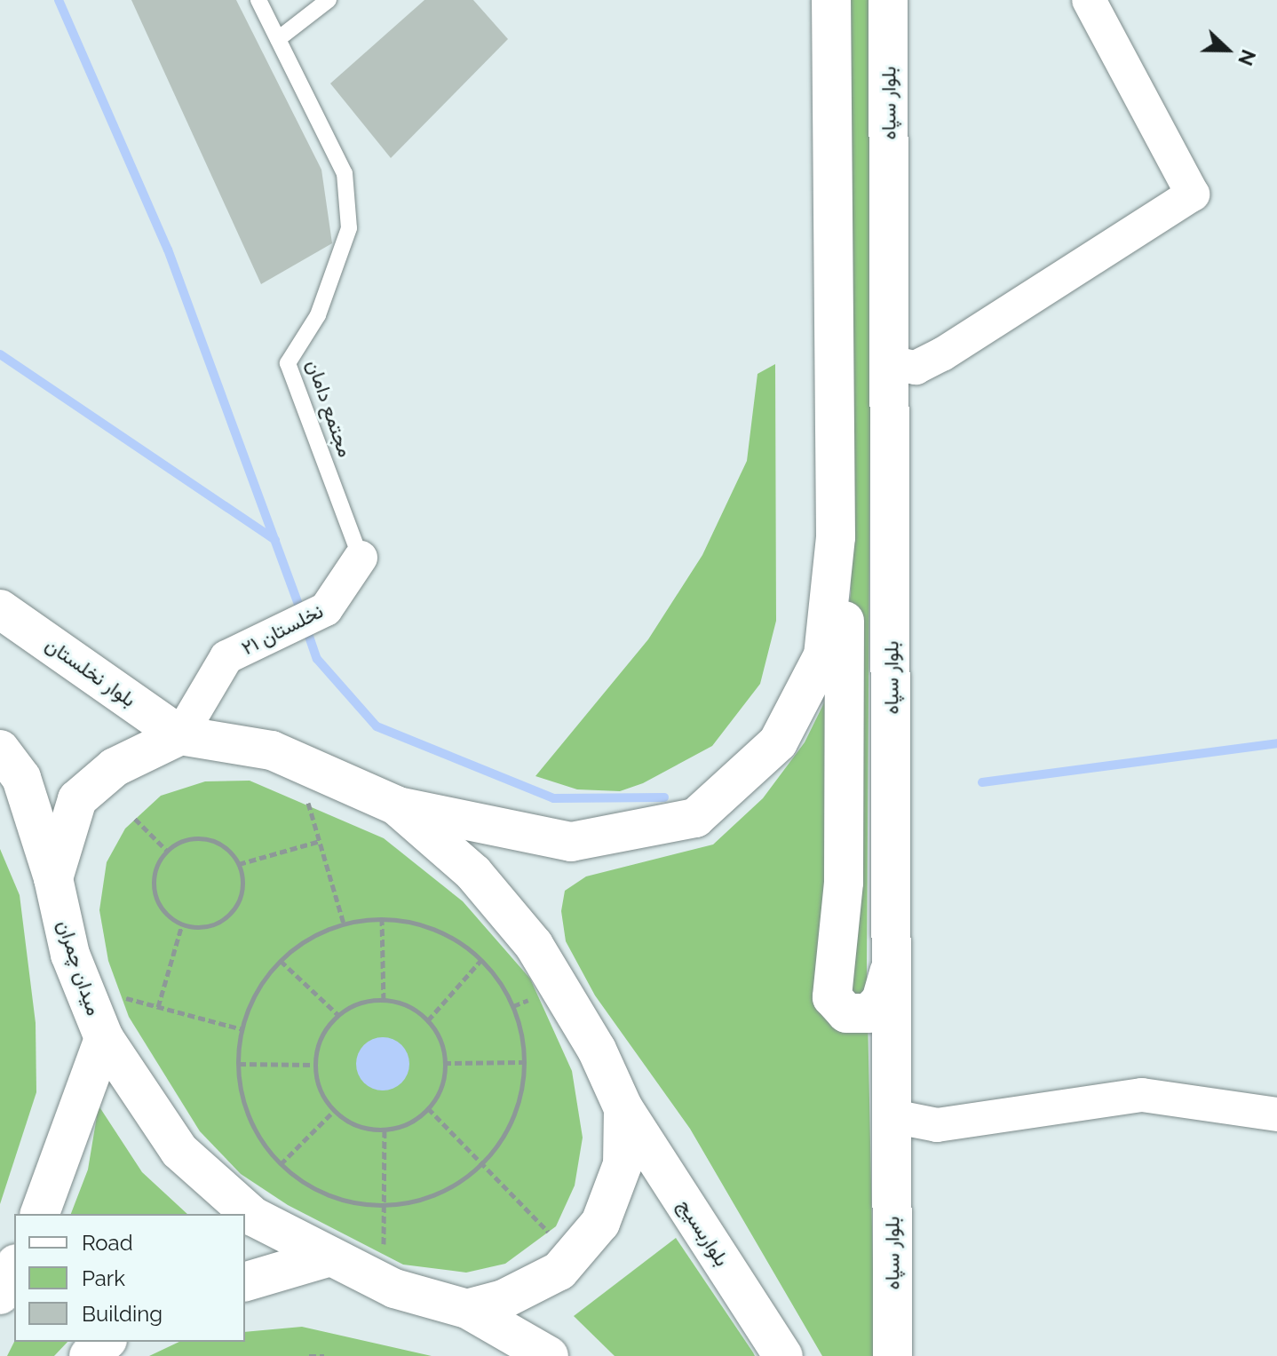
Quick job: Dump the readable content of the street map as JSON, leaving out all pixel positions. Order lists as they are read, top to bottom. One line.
{"streets":{"main road":["بلوار سپاه","بلوار نخلستان","میدان چمران","بلواربسیج"],"street":["نخلستان ۲۱"],"lane":["مجتمع دامان"]},"crossings":[["مجتمع دامان","نخلستان ۲۱"],["نخلستان ۲۱","بلوار نخلستان"],["نخلستان ۲۱","میدان چمران"],["بلوار نخلستان","میدان چمران"]],"legend":["Road","Park","Building"],"north":"right"}
